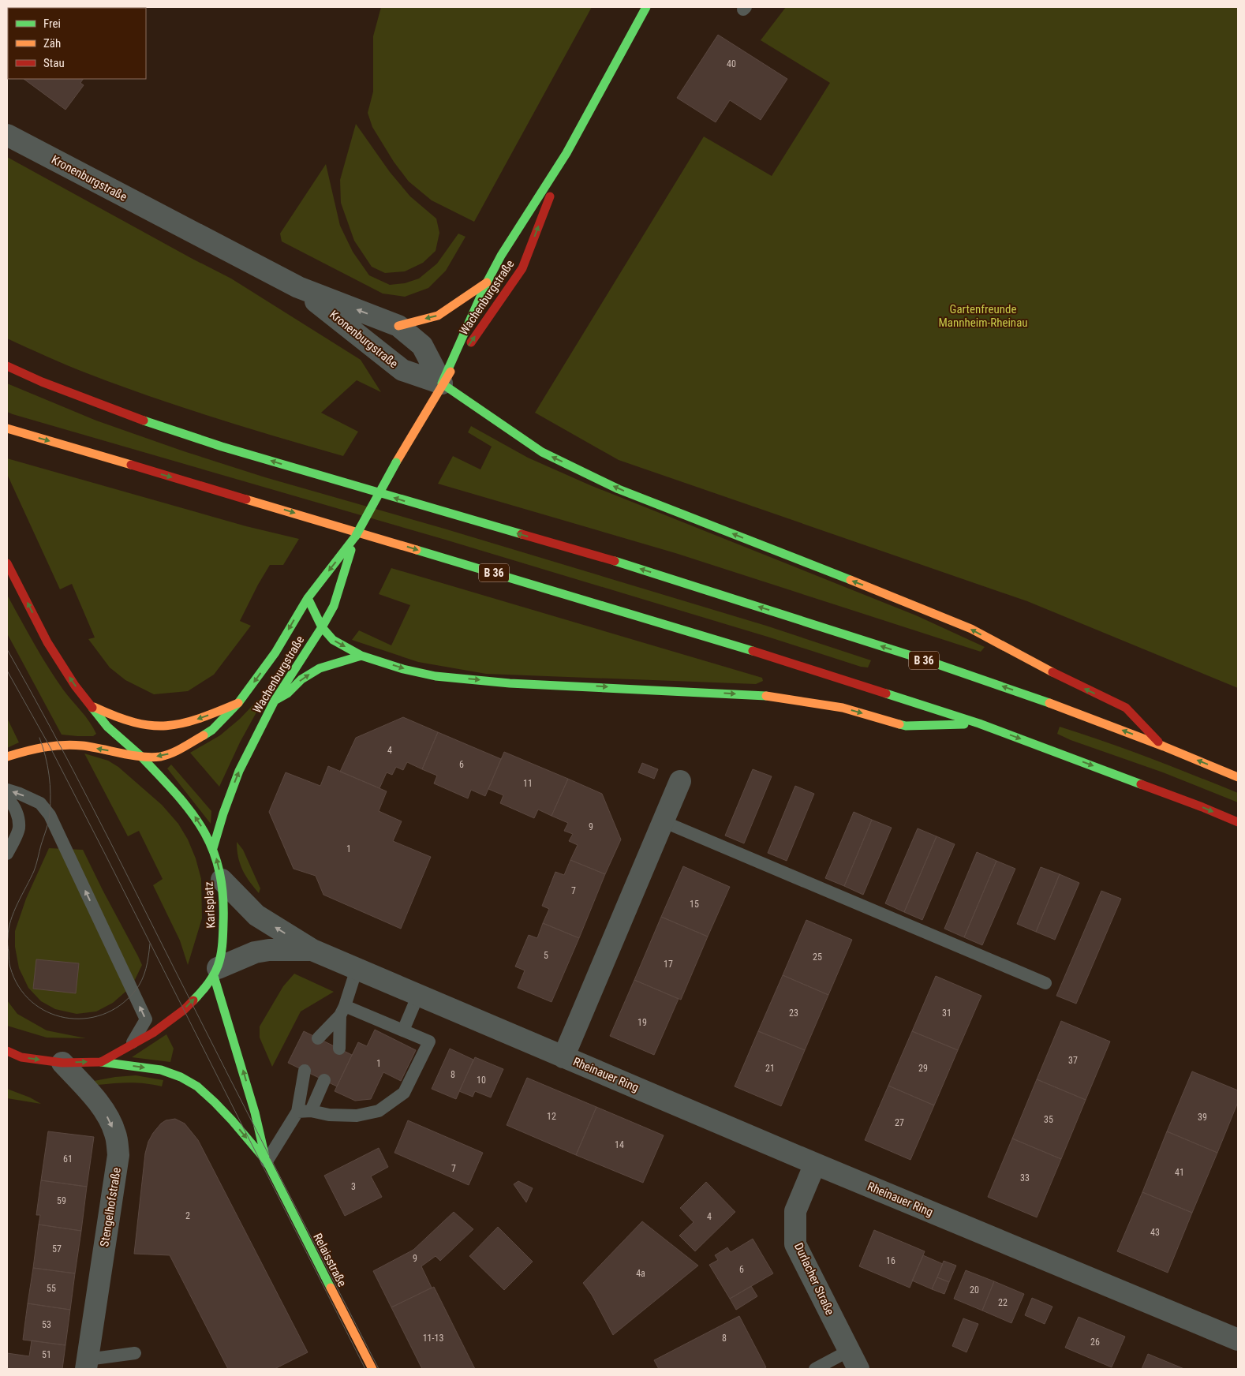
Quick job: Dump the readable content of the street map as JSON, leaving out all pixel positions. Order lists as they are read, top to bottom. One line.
{"streets":{"main road":["Wachenburgstraße","B 36","Karlsplatz","Relaisstraße"],"street":["Kronenburgstraße","Rheinauer Ring","Stengelhofstraße","Durlacher Straße"]},"crossings":[["Kronenburgstraße","Wachenburgstraße"],["Wachenburgstraße","Karlsplatz"],["Karlsplatz","Rheinauer Ring"],["Karlsplatz","Stengelhofstraße"],["Karlsplatz","Relaisstraße"],["Rheinauer Ring","Relaisstraße"],["Rheinauer Ring","Durlacher Straße"]],"one_way":["Stengelhofstraße"],"parks":["Gartenfreunde Mannheim-Rheinau"],"house_numbers":["40","4","6","11","9","1","7","15","5","25","17","23","31","19","37","1","21","29","8","10","12","39","35","27","14","61","7","41","33","3","59","2","4","43","57","9","16","6","4a","55","20","22","53","11-13","8","26","51"],"legend":["Frei","Zäh","Stau"]}
